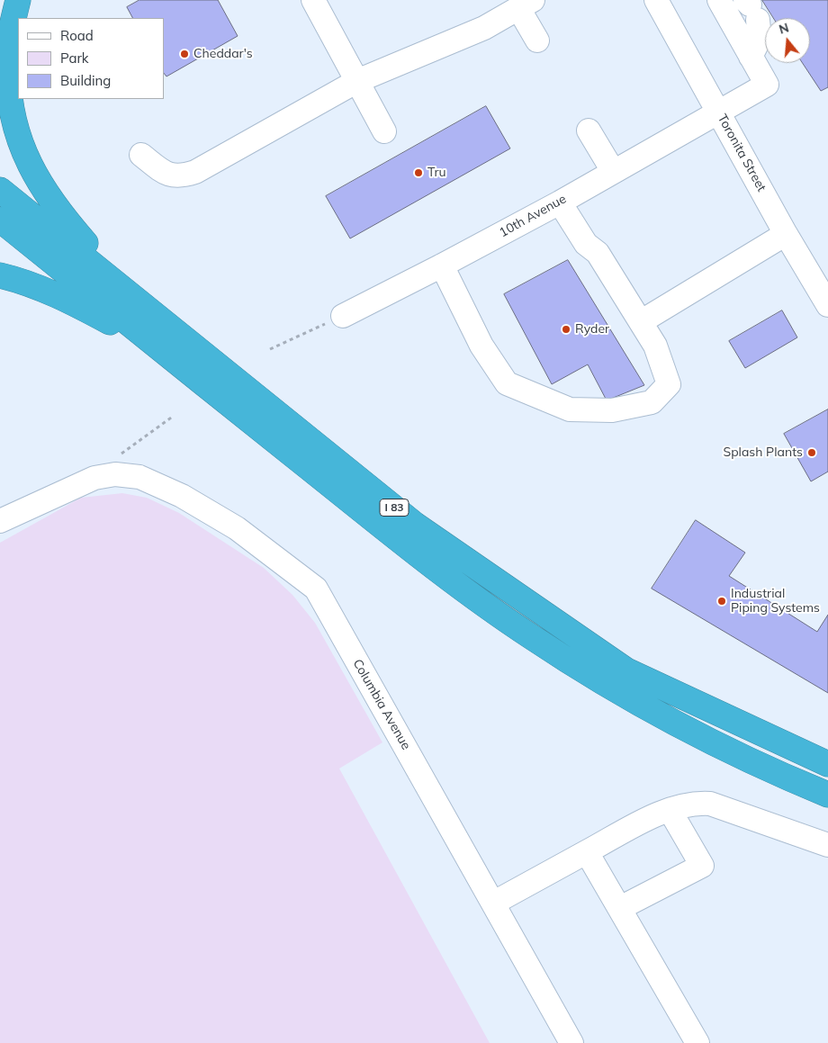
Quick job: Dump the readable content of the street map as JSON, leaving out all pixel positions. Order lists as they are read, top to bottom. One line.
{"streets":{"highway":["I 83"],"street":["Toronita Street","10th Avenue","Columbia Avenue"]},"crossings":[["Toronita Street","10th Avenue"]],"places":["Cheddar's","Tru","Ryder","Splash Plants","Industrial Piping Systems"],"legend":["Road","Park","Building"],"north":"top"}
